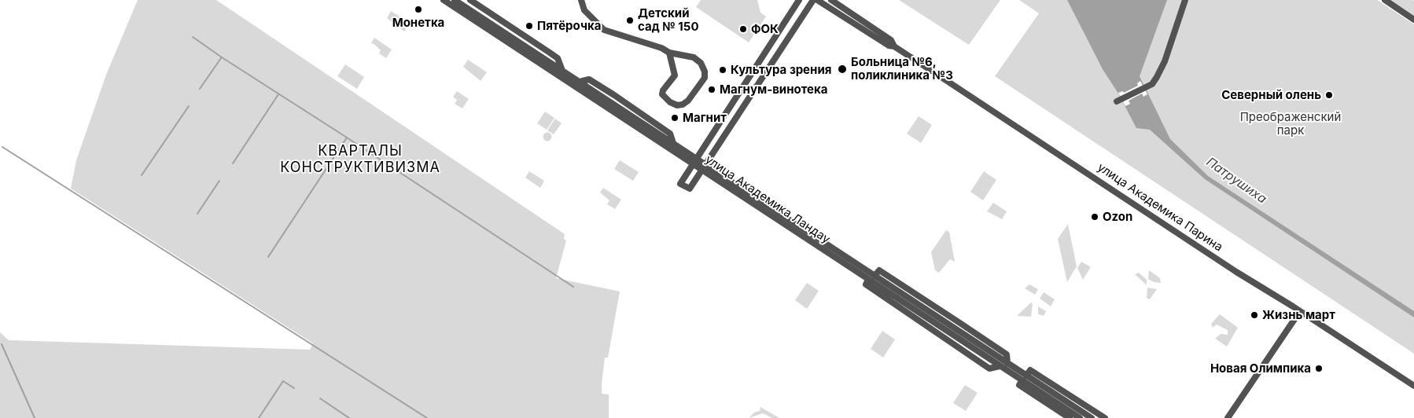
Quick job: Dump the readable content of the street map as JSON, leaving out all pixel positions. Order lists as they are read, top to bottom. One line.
{"streets":{"street":["улица Академика Ландау","улица Академика Парина"]},"districts":["КВАРТАЛЫ КОНСТРУКТИВИЗМА"],"water":["Патрушиха"],"parks":["Преображенский парк"],"places":["Монетка","Детский сад № 150","Пятёрочка","ФОК","Больница №6, поликлиника №3","Культура зрения","Магнум-винотека","Северный олень","Магнит","Ozon","Жизнь март","Новая Олимпика"]}
